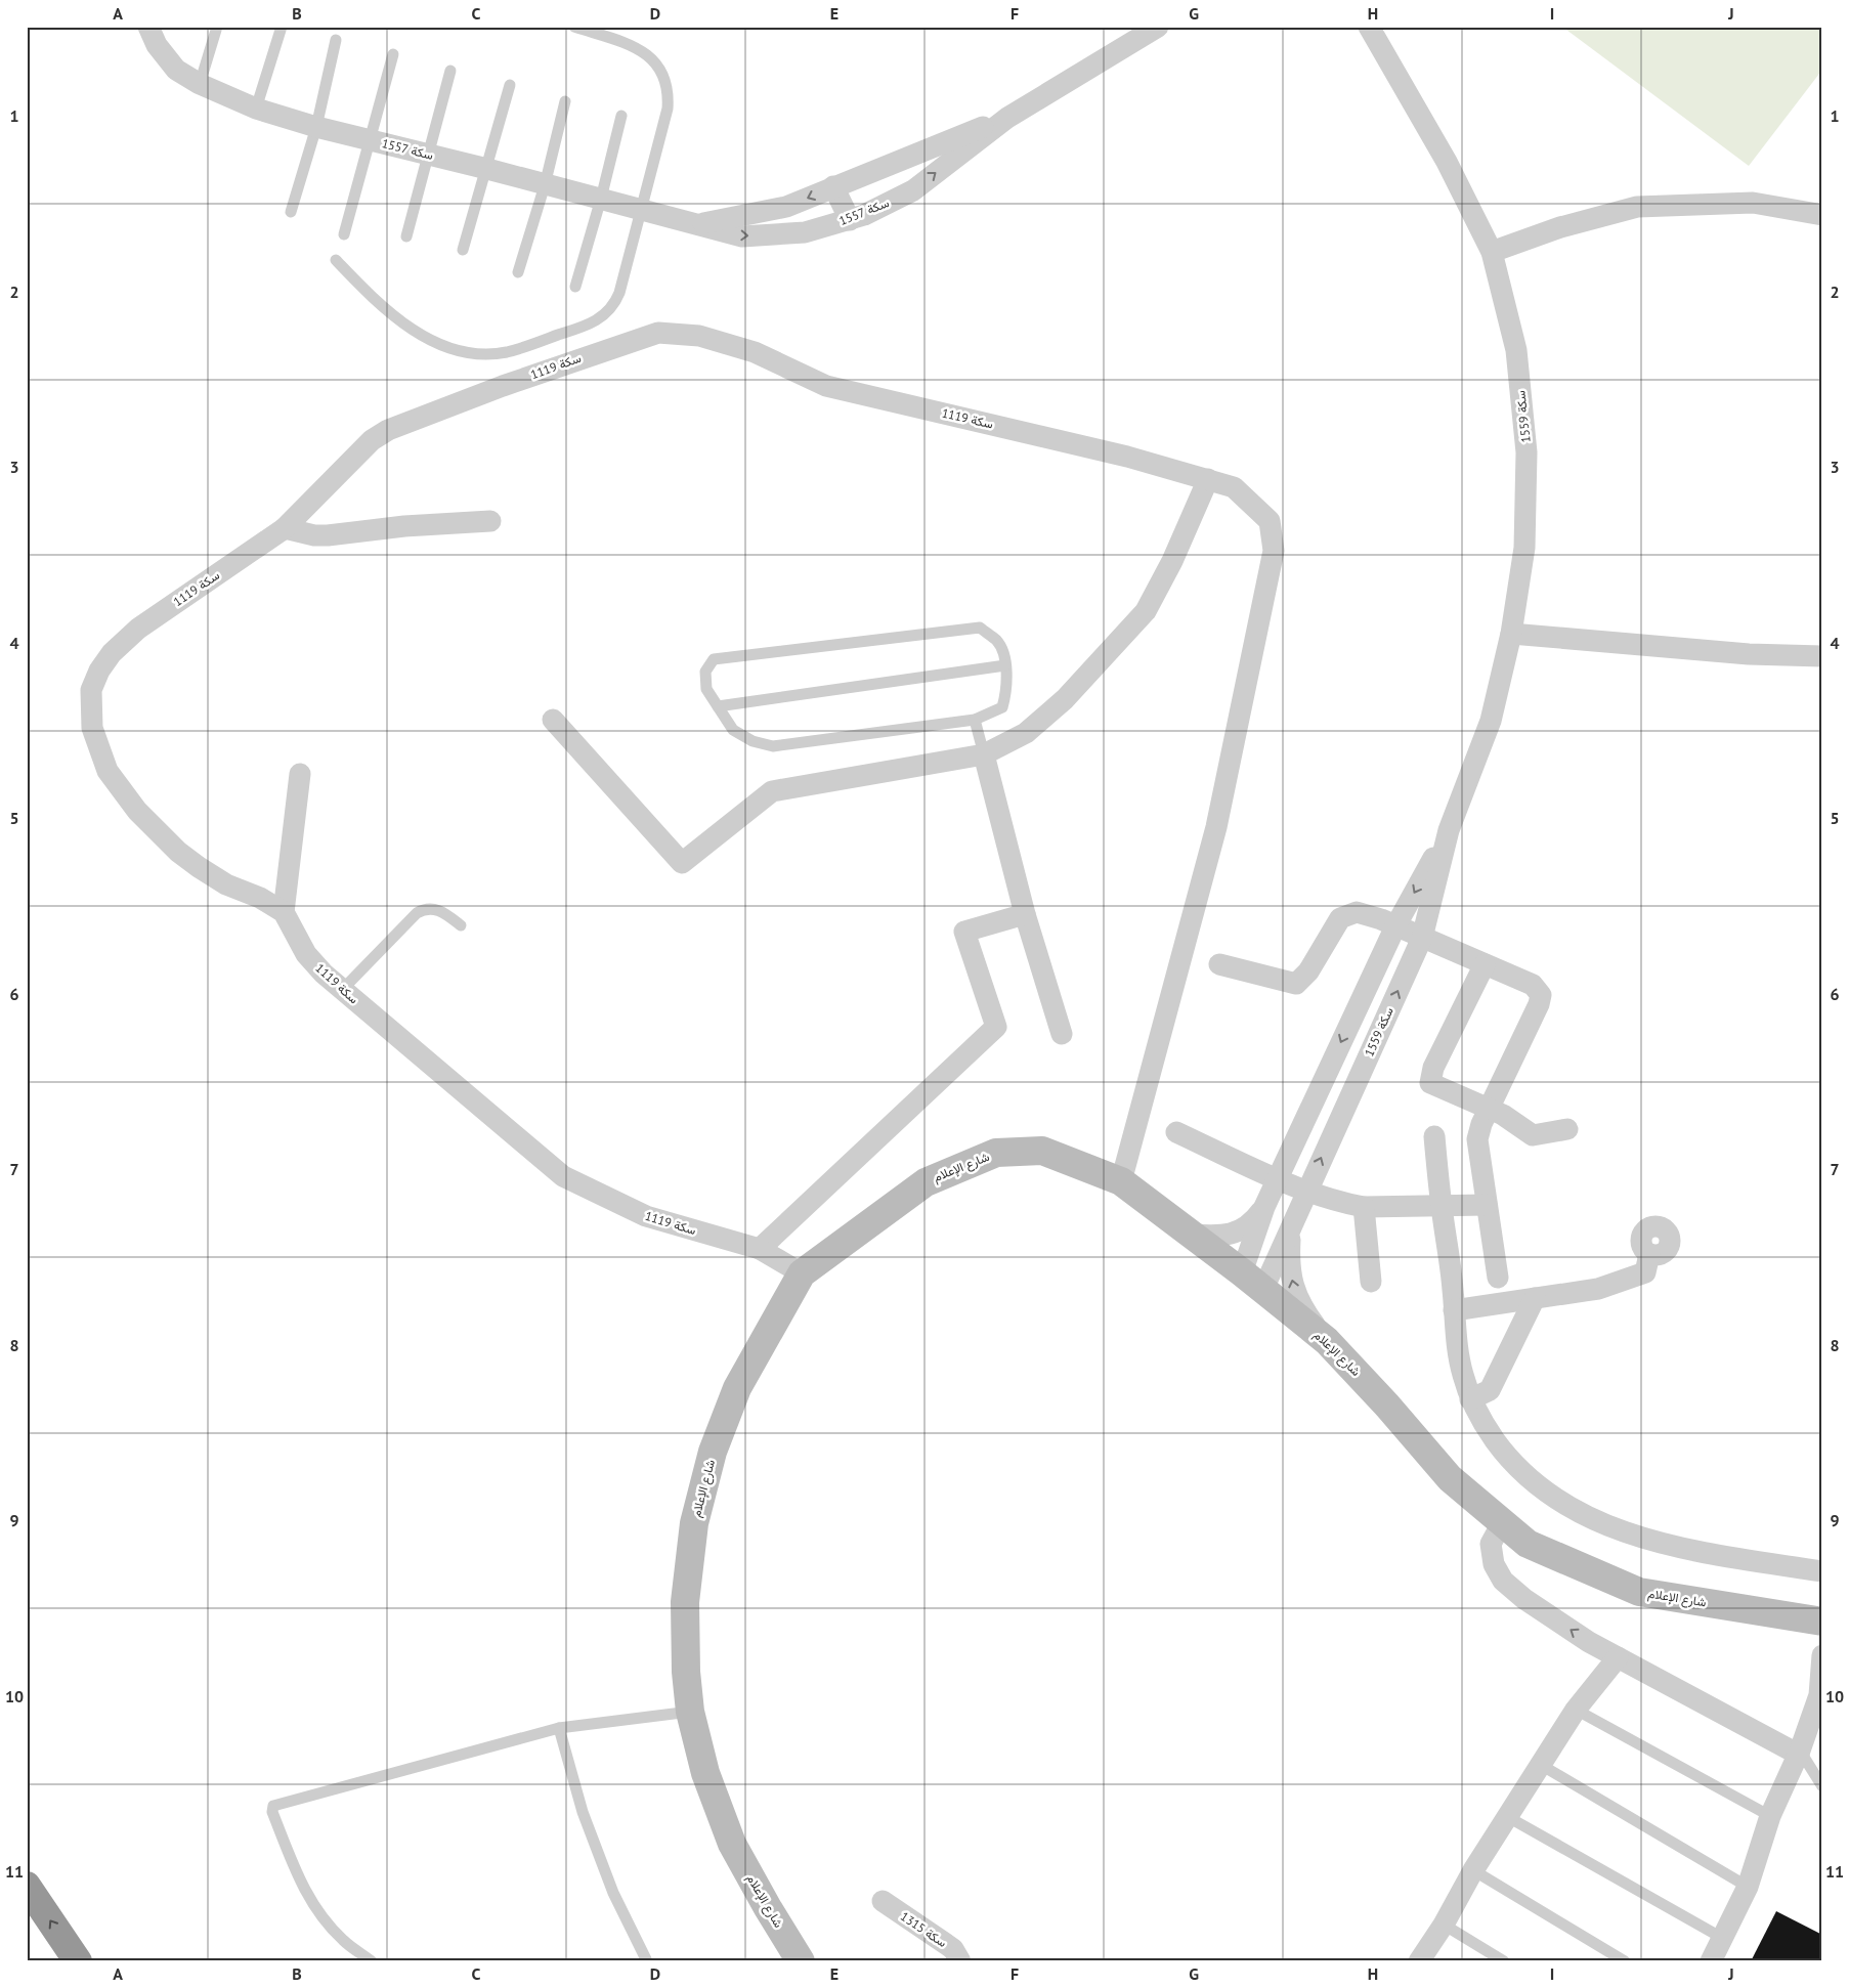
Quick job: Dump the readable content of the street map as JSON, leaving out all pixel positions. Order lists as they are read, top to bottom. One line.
{"streets":{"main road":["شارع الإعلام"],"street":["سكة 1557","سكة 1119","سكة 1559","سكة 1315"]},"crossings":[["سكة 1119","شارع الإعلام"],["سكة 1559","شارع الإعلام"]],"grid":{"columns":["A","B","C","D","E","F","G","H","I","J"],"rows":["1","2","3","4","5","6","7","8","9","10","11"]}}
